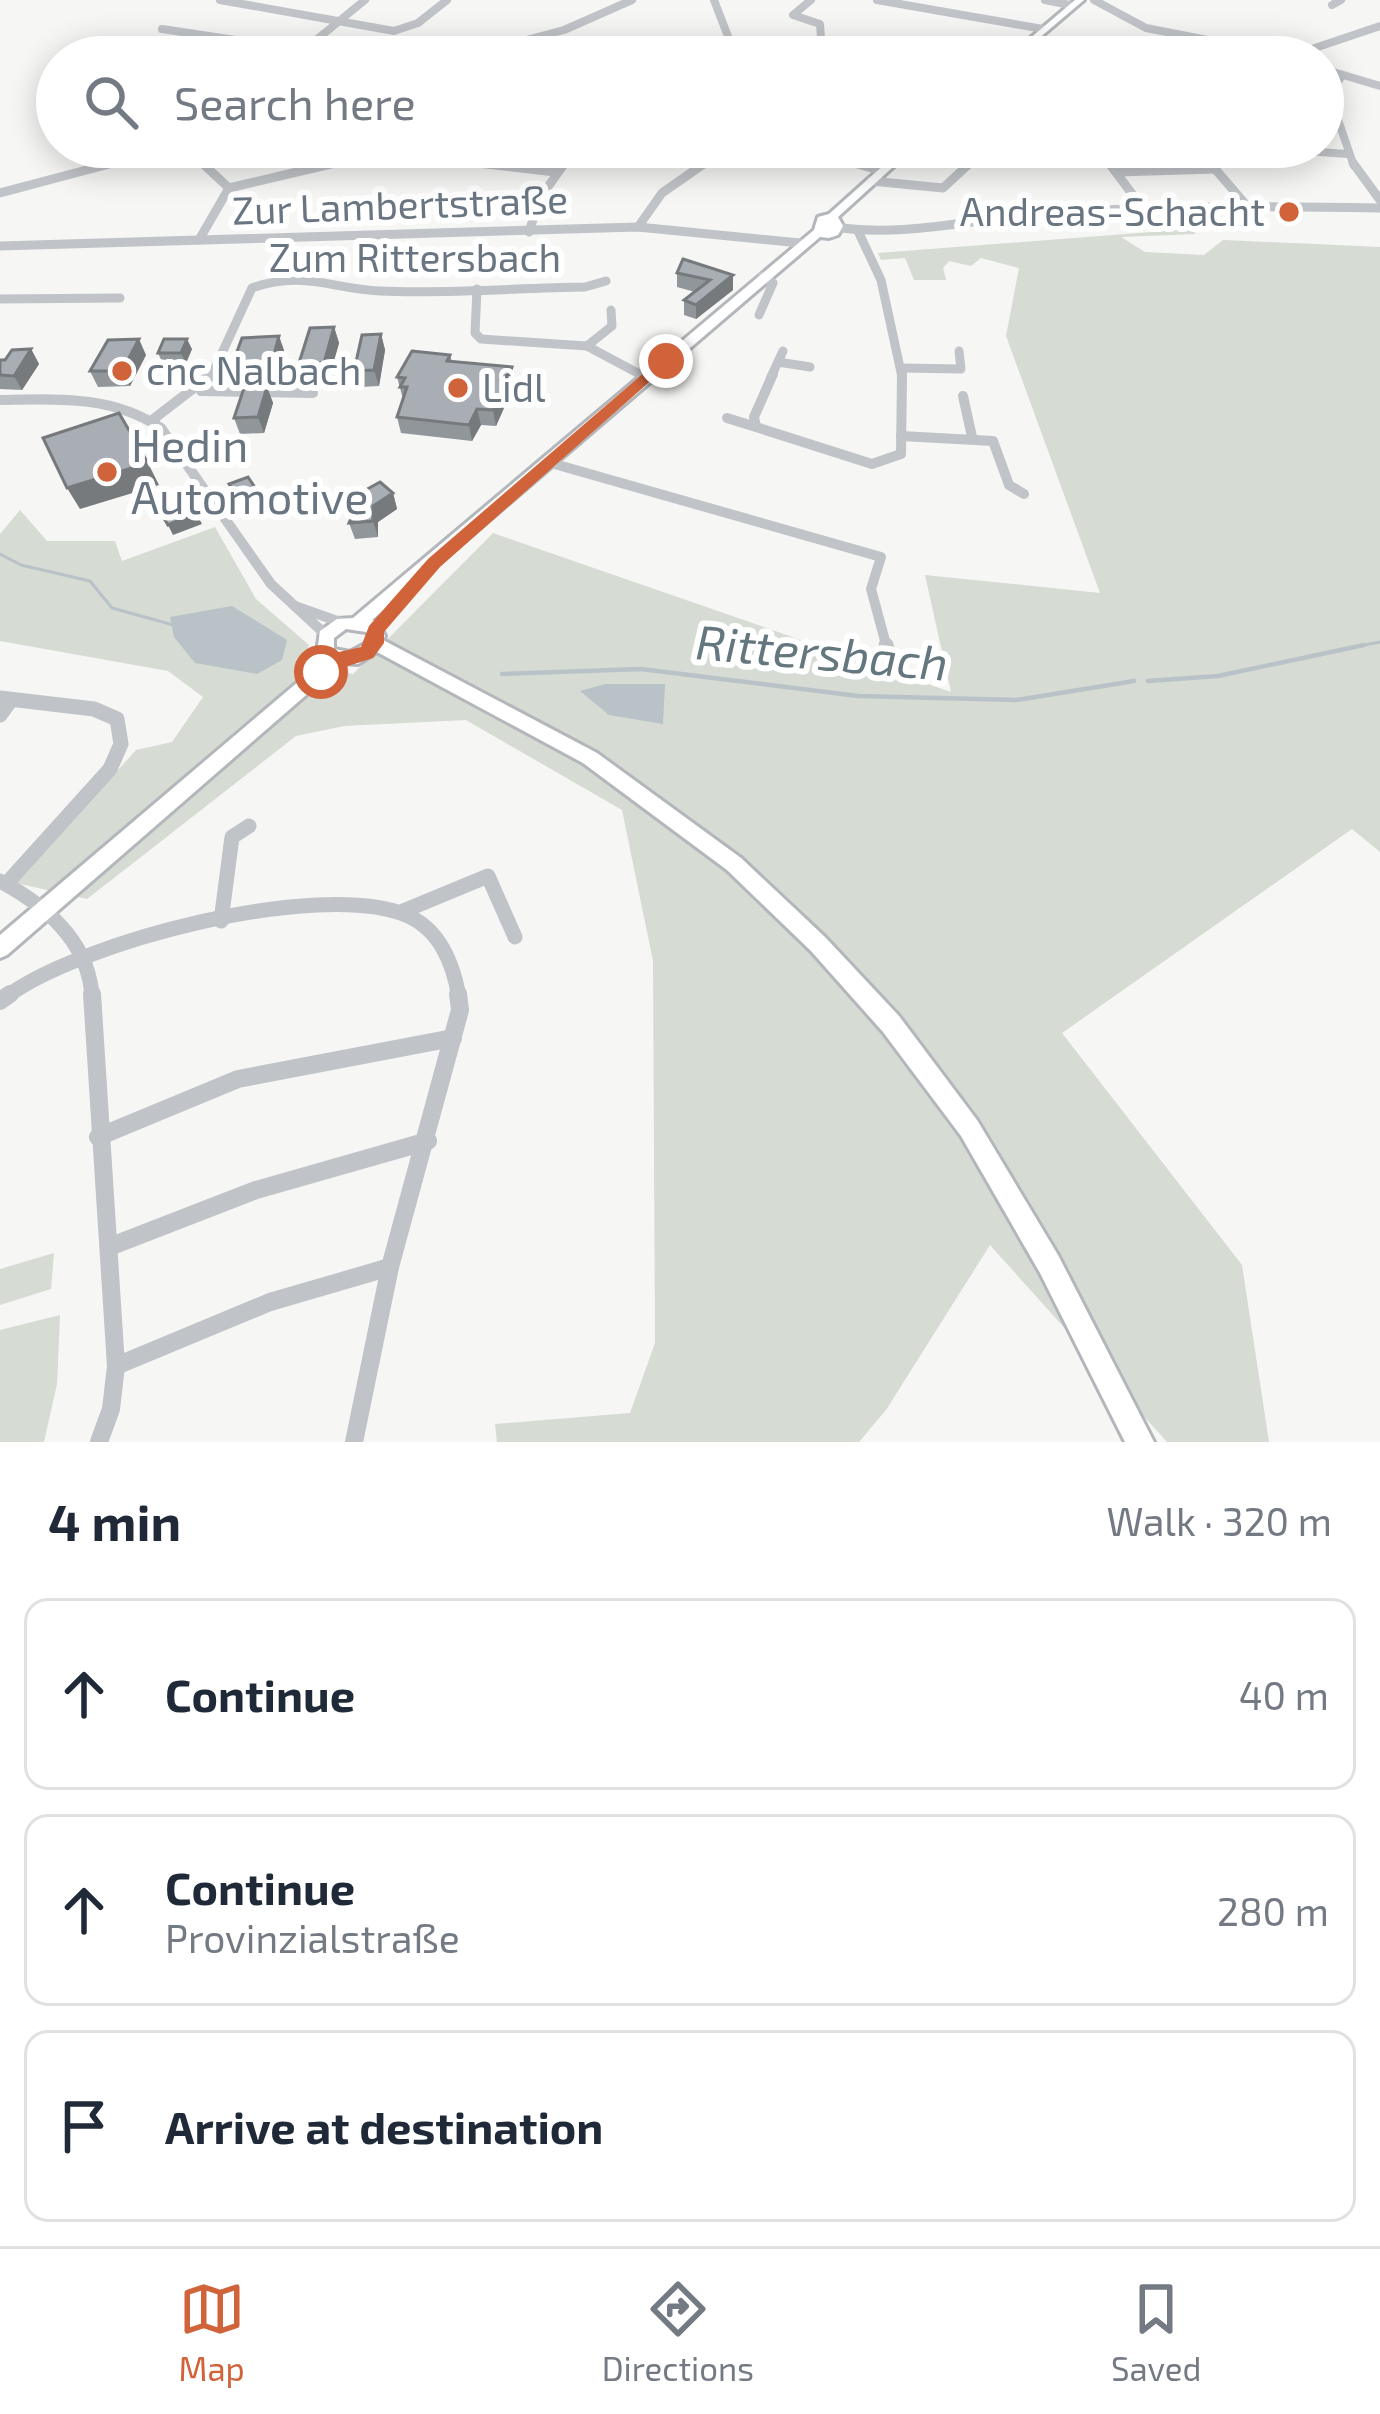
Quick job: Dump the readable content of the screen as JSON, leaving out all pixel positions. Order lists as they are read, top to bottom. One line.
{"streets":{"street":["Zur Lambertstraße","Zum Rittersbach"]},"water":["Rittersbach"],"places":["Andreas-Schacht","cnc Nalbach","Lidl","Hedin Automotive"],"page":{"search":"Search here","heading":["4 min","Walk · 320 m"],"list":[["Continue","40 m"],["Continue","Provinzialstraße","280 m"],"Arrive at destination"],"nav":["Map","Directions","Saved"]}}
